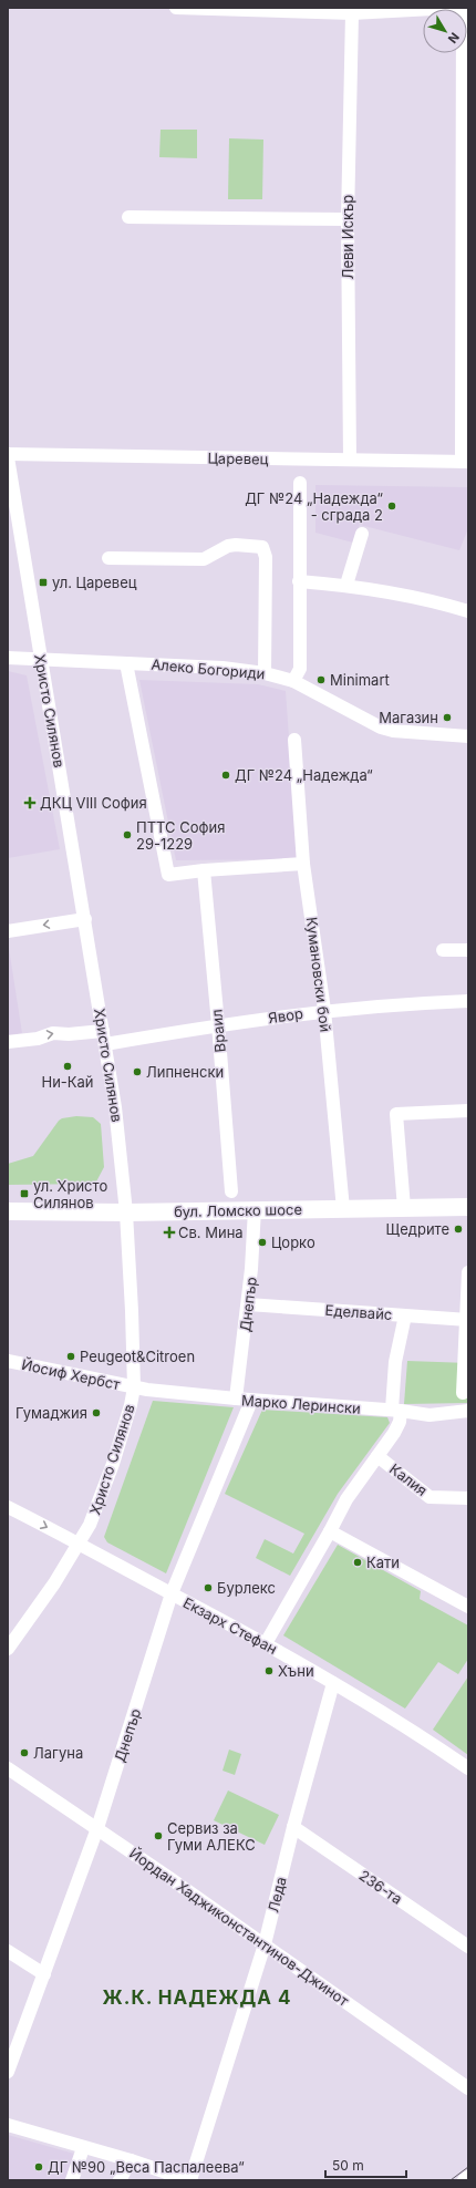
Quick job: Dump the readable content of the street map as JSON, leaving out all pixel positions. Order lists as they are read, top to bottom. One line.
{"streets":{"main road":["бул. Ломско шосе"],"street":["Леви Искър","Царевец","Алеко Богориди","Христо Силянов","Кумановски бой","Явор","Враил","Днепър","Еделвайс","Йосиф Хербст","Марко Лерински","Калия","Екзарх Стефан","236-та","Леда","Йордан Хаджиконстантинов-Джинот"]},"crossings":[["Леви Искър","Царевец"],["Царевец","Христо Силянов"],["Алеко Богориди","Христо Силянов"],["Христо Силянов","Явор"],["Христо Силянов","бул. Ломско шосе"],["Христо Силянов","Йосиф Хербст"],["Христо Силянов","Марко Лерински"],["Христо Силянов","Екзарх Стефан"],["Кумановски бой","Явор"],["Кумановски бой","бул. Ломско шосе"],["Явор","Враил"],["бул. Ломско шосе","Днепър"],["Днепър","Еделвайс"],["Днепър","Марко Лерински"],["Днепър","Екзарх Стефан"],["Днепър","Йордан Хаджиконстантинов-Джинот"],["Йосиф Хербст","Марко Лерински"],["Екзарх Стефан","Леда"],["236-та","Леда"],["Леда","Йордан Хаджиконстантинов-Джинот"]],"districts":["Ж.К. НАДЕЖДА 4"],"places":{"other":["ДГ №24 „Надежда“ - сграда 2","Minimart","Магазин","ДГ №24 „Надежда“","ПТТС София 29-1229","Ни-Кай","Липненски","Щедрите","Цорко","Peugeot&Citroen","Гумаджия","Кати","Бурлекс","Хъни","Лагуна","Сервиз за Гуми АЛЕКС","ДГ №90 „Веса Паспалеева“"],"transit":["ул. Царевец","ул. Христо Силянов"],"health":["ДКЦ VIII София","Св. Мина"]},"scale_bar":"50 m","north":"bottom right"}
